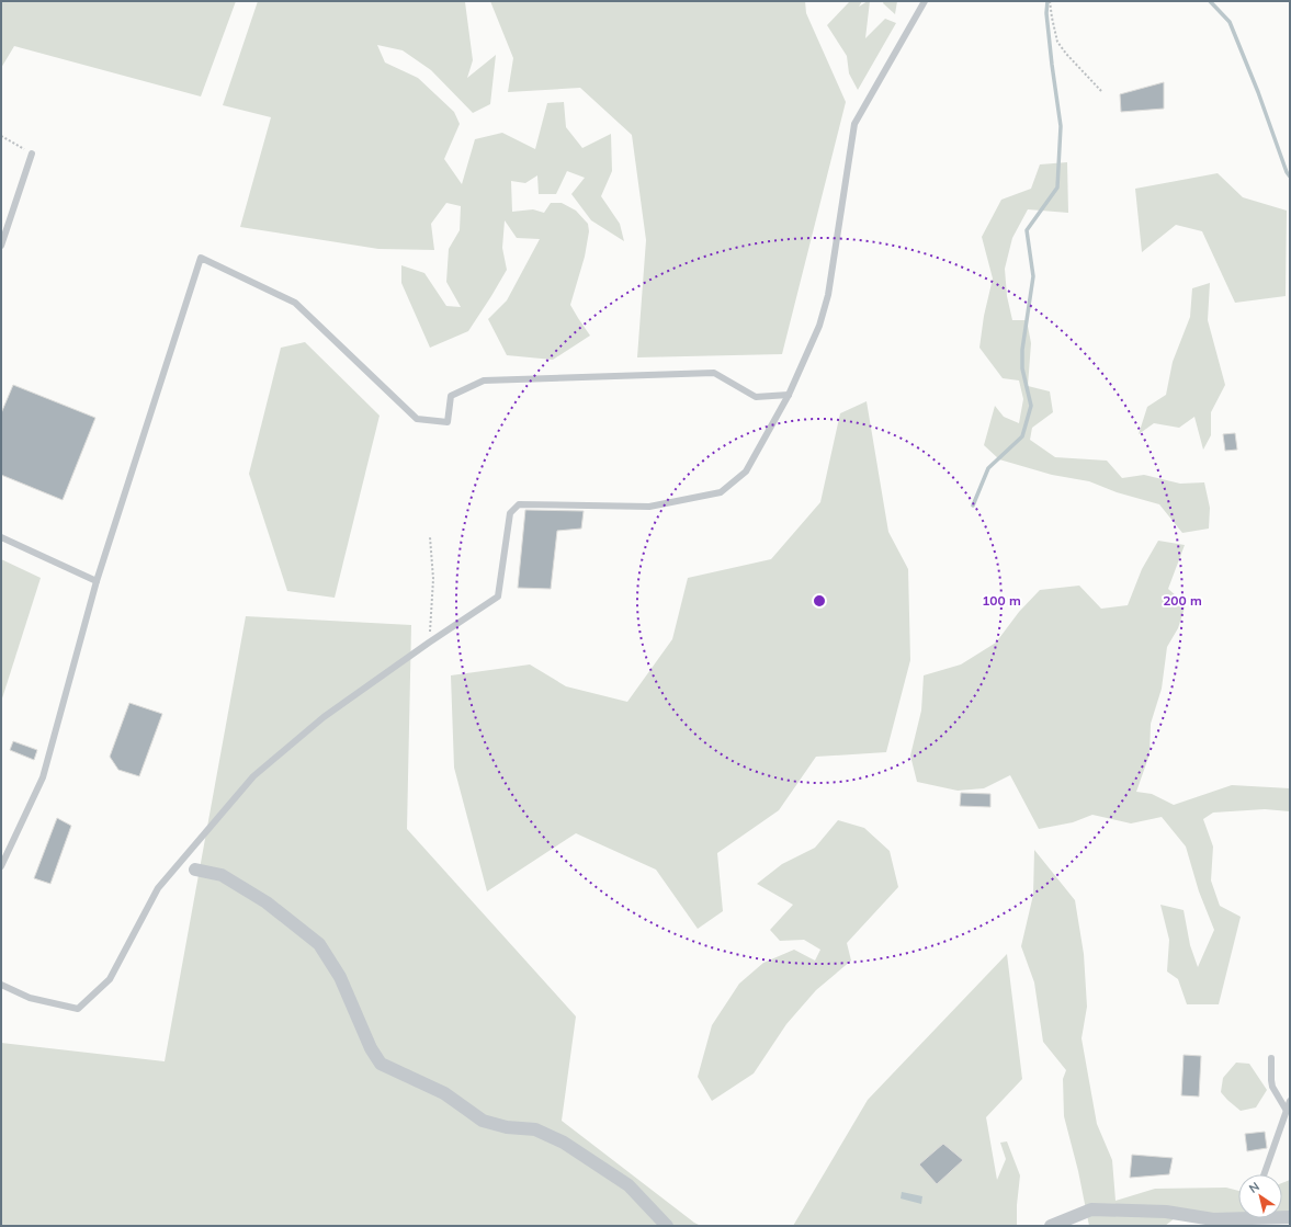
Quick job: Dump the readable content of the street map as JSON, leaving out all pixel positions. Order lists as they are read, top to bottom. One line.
{"north":"top left","rings":["100 m","200 m"]}
